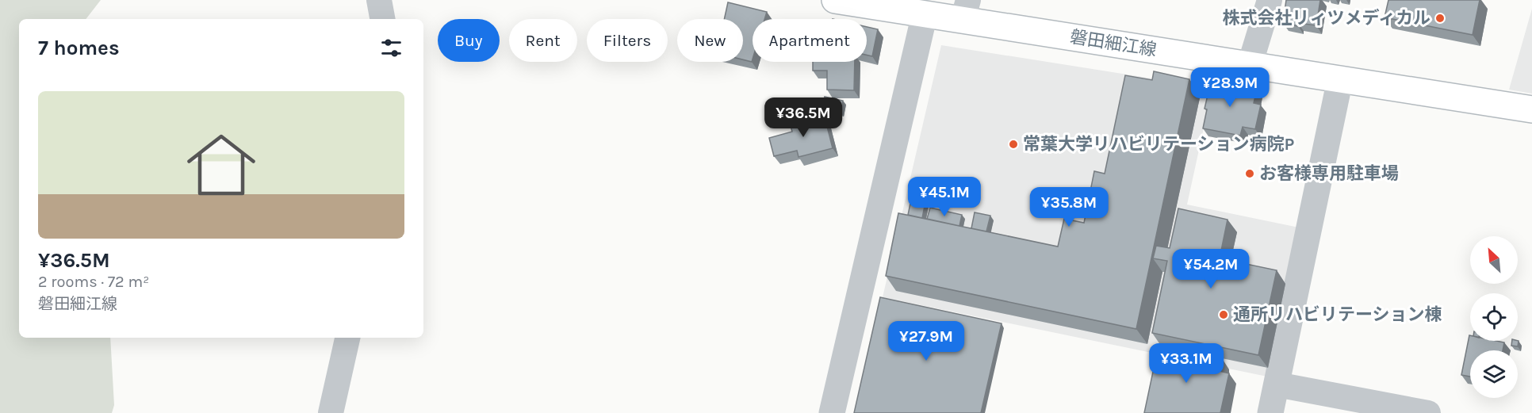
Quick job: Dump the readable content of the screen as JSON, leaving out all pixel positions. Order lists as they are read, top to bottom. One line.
{"streets":{"main road":["磐田細江線"]},"places":["株式会社リィツメディカル","常葉大学リハビリテーション病院P","お客様専用駐車場","通所リハビリテーション棟"],"north":"top left","page":{"chip":["Buy","Rent","Filters","New","Apartment"],"heading":"7 homes","price":["¥28.9M","¥36.5M","¥45.1M","¥35.8M","¥54.2M","¥27.9M","¥33.1M"],"list":[{"name":"¥36.5M","note":"2 rooms · 72 m² · 磐田細江線"}]}}
